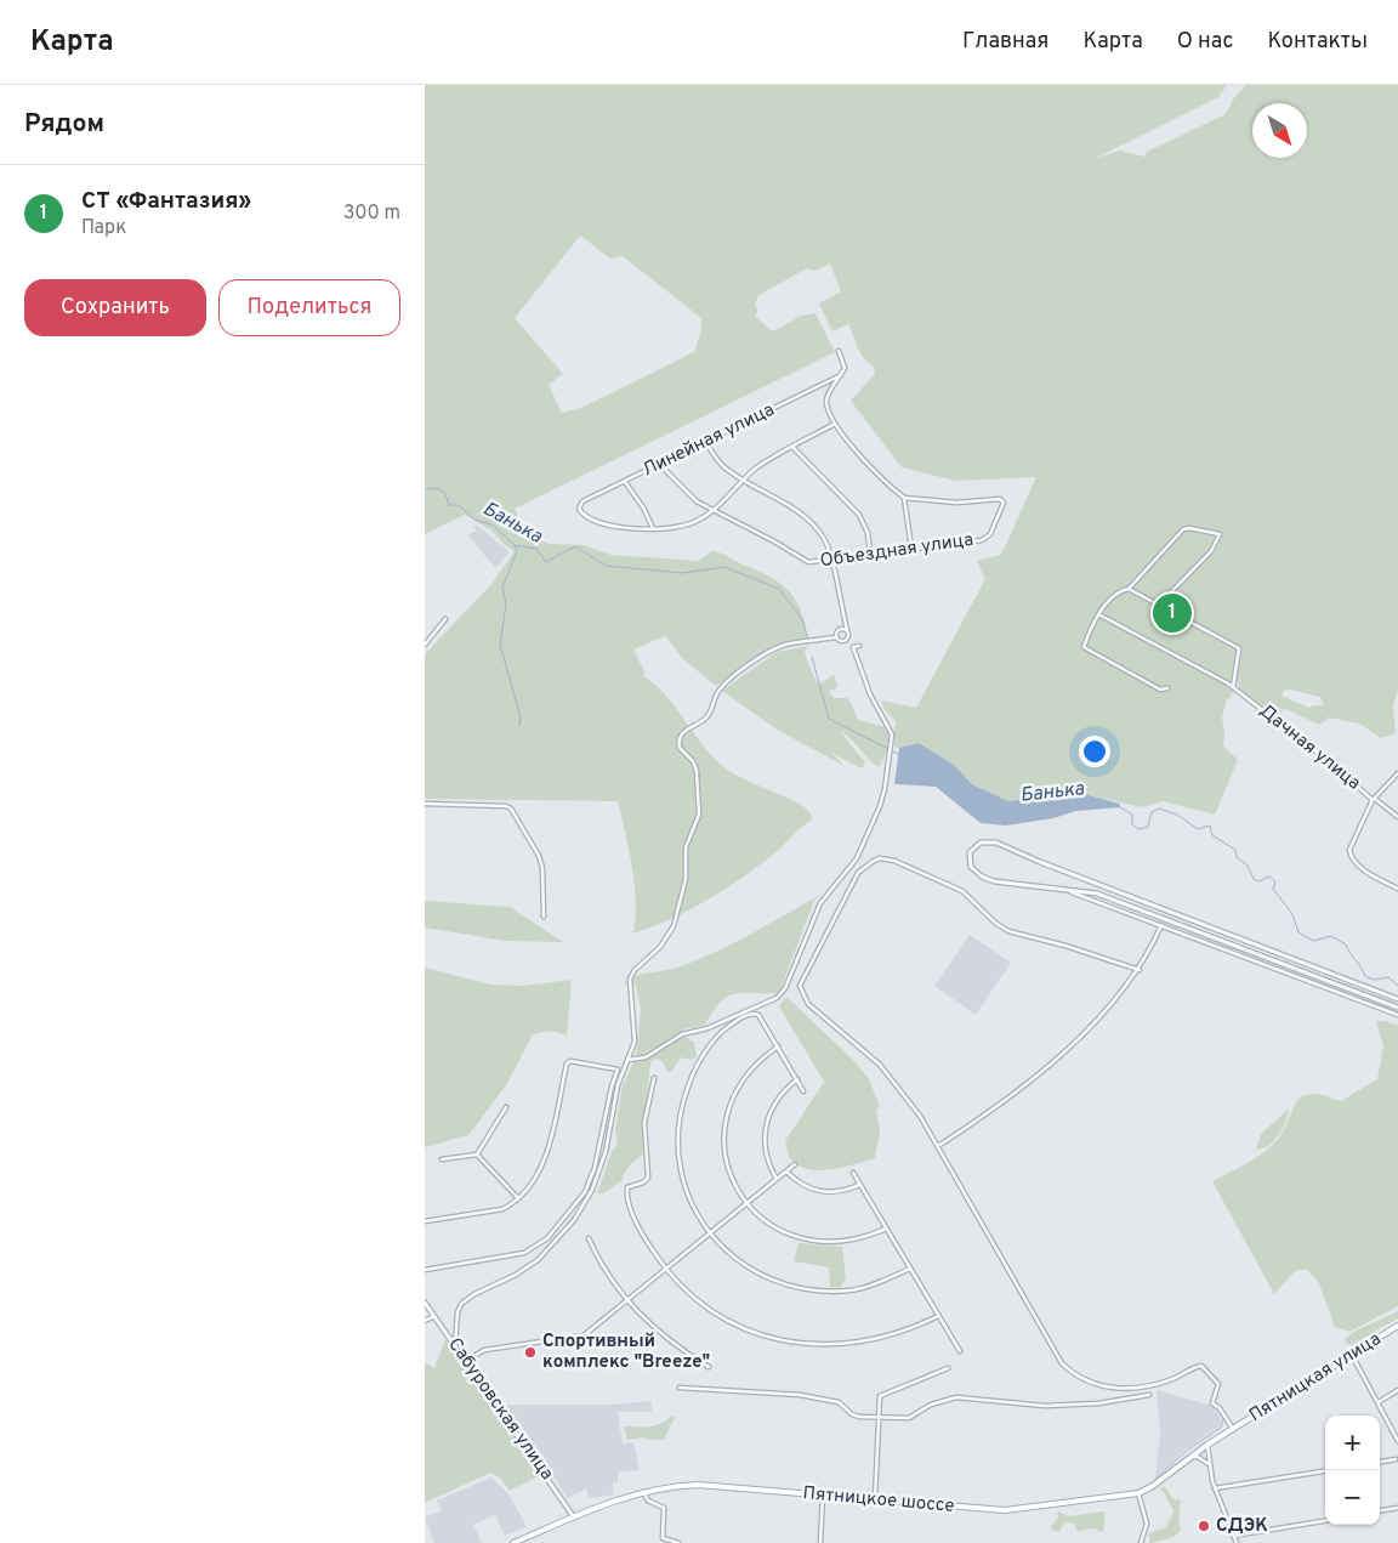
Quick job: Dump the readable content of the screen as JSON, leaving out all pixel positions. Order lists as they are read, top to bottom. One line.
{"streets":{"main road":["Пятницкая улица","Пятницкое шоссе"],"street":["Линейная улица","Объездная улица","Дачная улица","Сабуровская улица"]},"crossings":[["Линейная улица","Объездная улица"],["Пятницкая улица","Пятницкое шоссе"],["Сабуровская улица","Пятницкое шоссе"]],"water":["Банька"],"places":["Спортивный комплекс \"Breeze\"","СДЭК"],"north":"bottom right","page":{"header":"Карта","nav":["Главная","Карта","О нас","Контакты"],"heading":"Рядом","list":[{"mark":"1","name":"СТ «Фантазия»","note":"Парк","value":"300 m"}],"buttons":["Сохранить","Поделиться"],"pins":"1","map_buttons":["+","−"]}}
